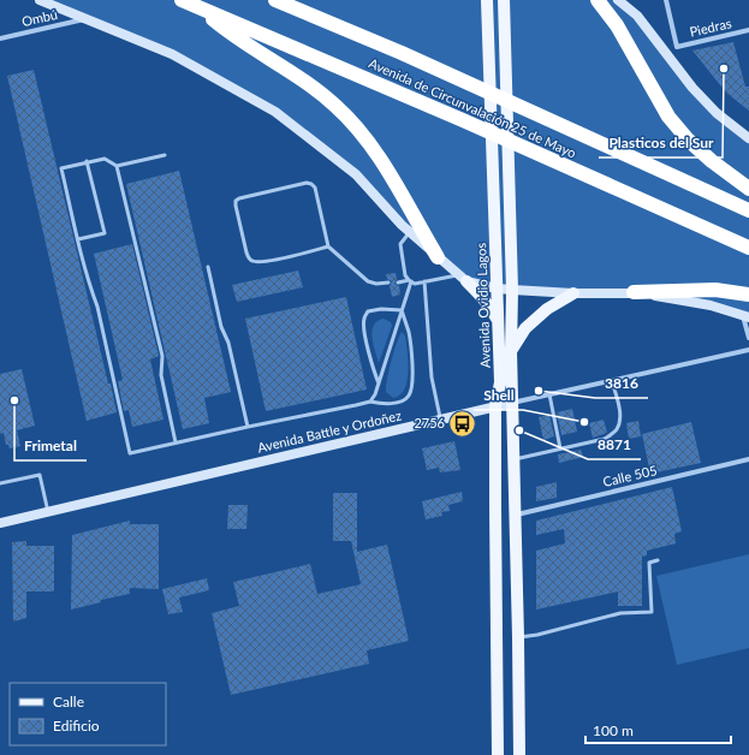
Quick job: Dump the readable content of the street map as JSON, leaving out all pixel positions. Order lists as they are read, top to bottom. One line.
{"streets":{"highway":["Avenida de Circunvalación 25 de Mayo"],"main road":["Avenida Ovidio Lagos","Avenida Battle y Ordoñez"],"street":["Ombú","Piedras","Calle 505"]},"crossings":[["Avenida Ovidio Lagos","Avenida Battle y Ordoñez"],["Avenida Ovidio Lagos","Calle 505"]],"places":{"other":["Plasticos del Sur","3816","Frimetal","Shell","8871"],"bus stop":["2756"]},"legend":["Calle","Edificio"],"scale_bar":"100 m"}
